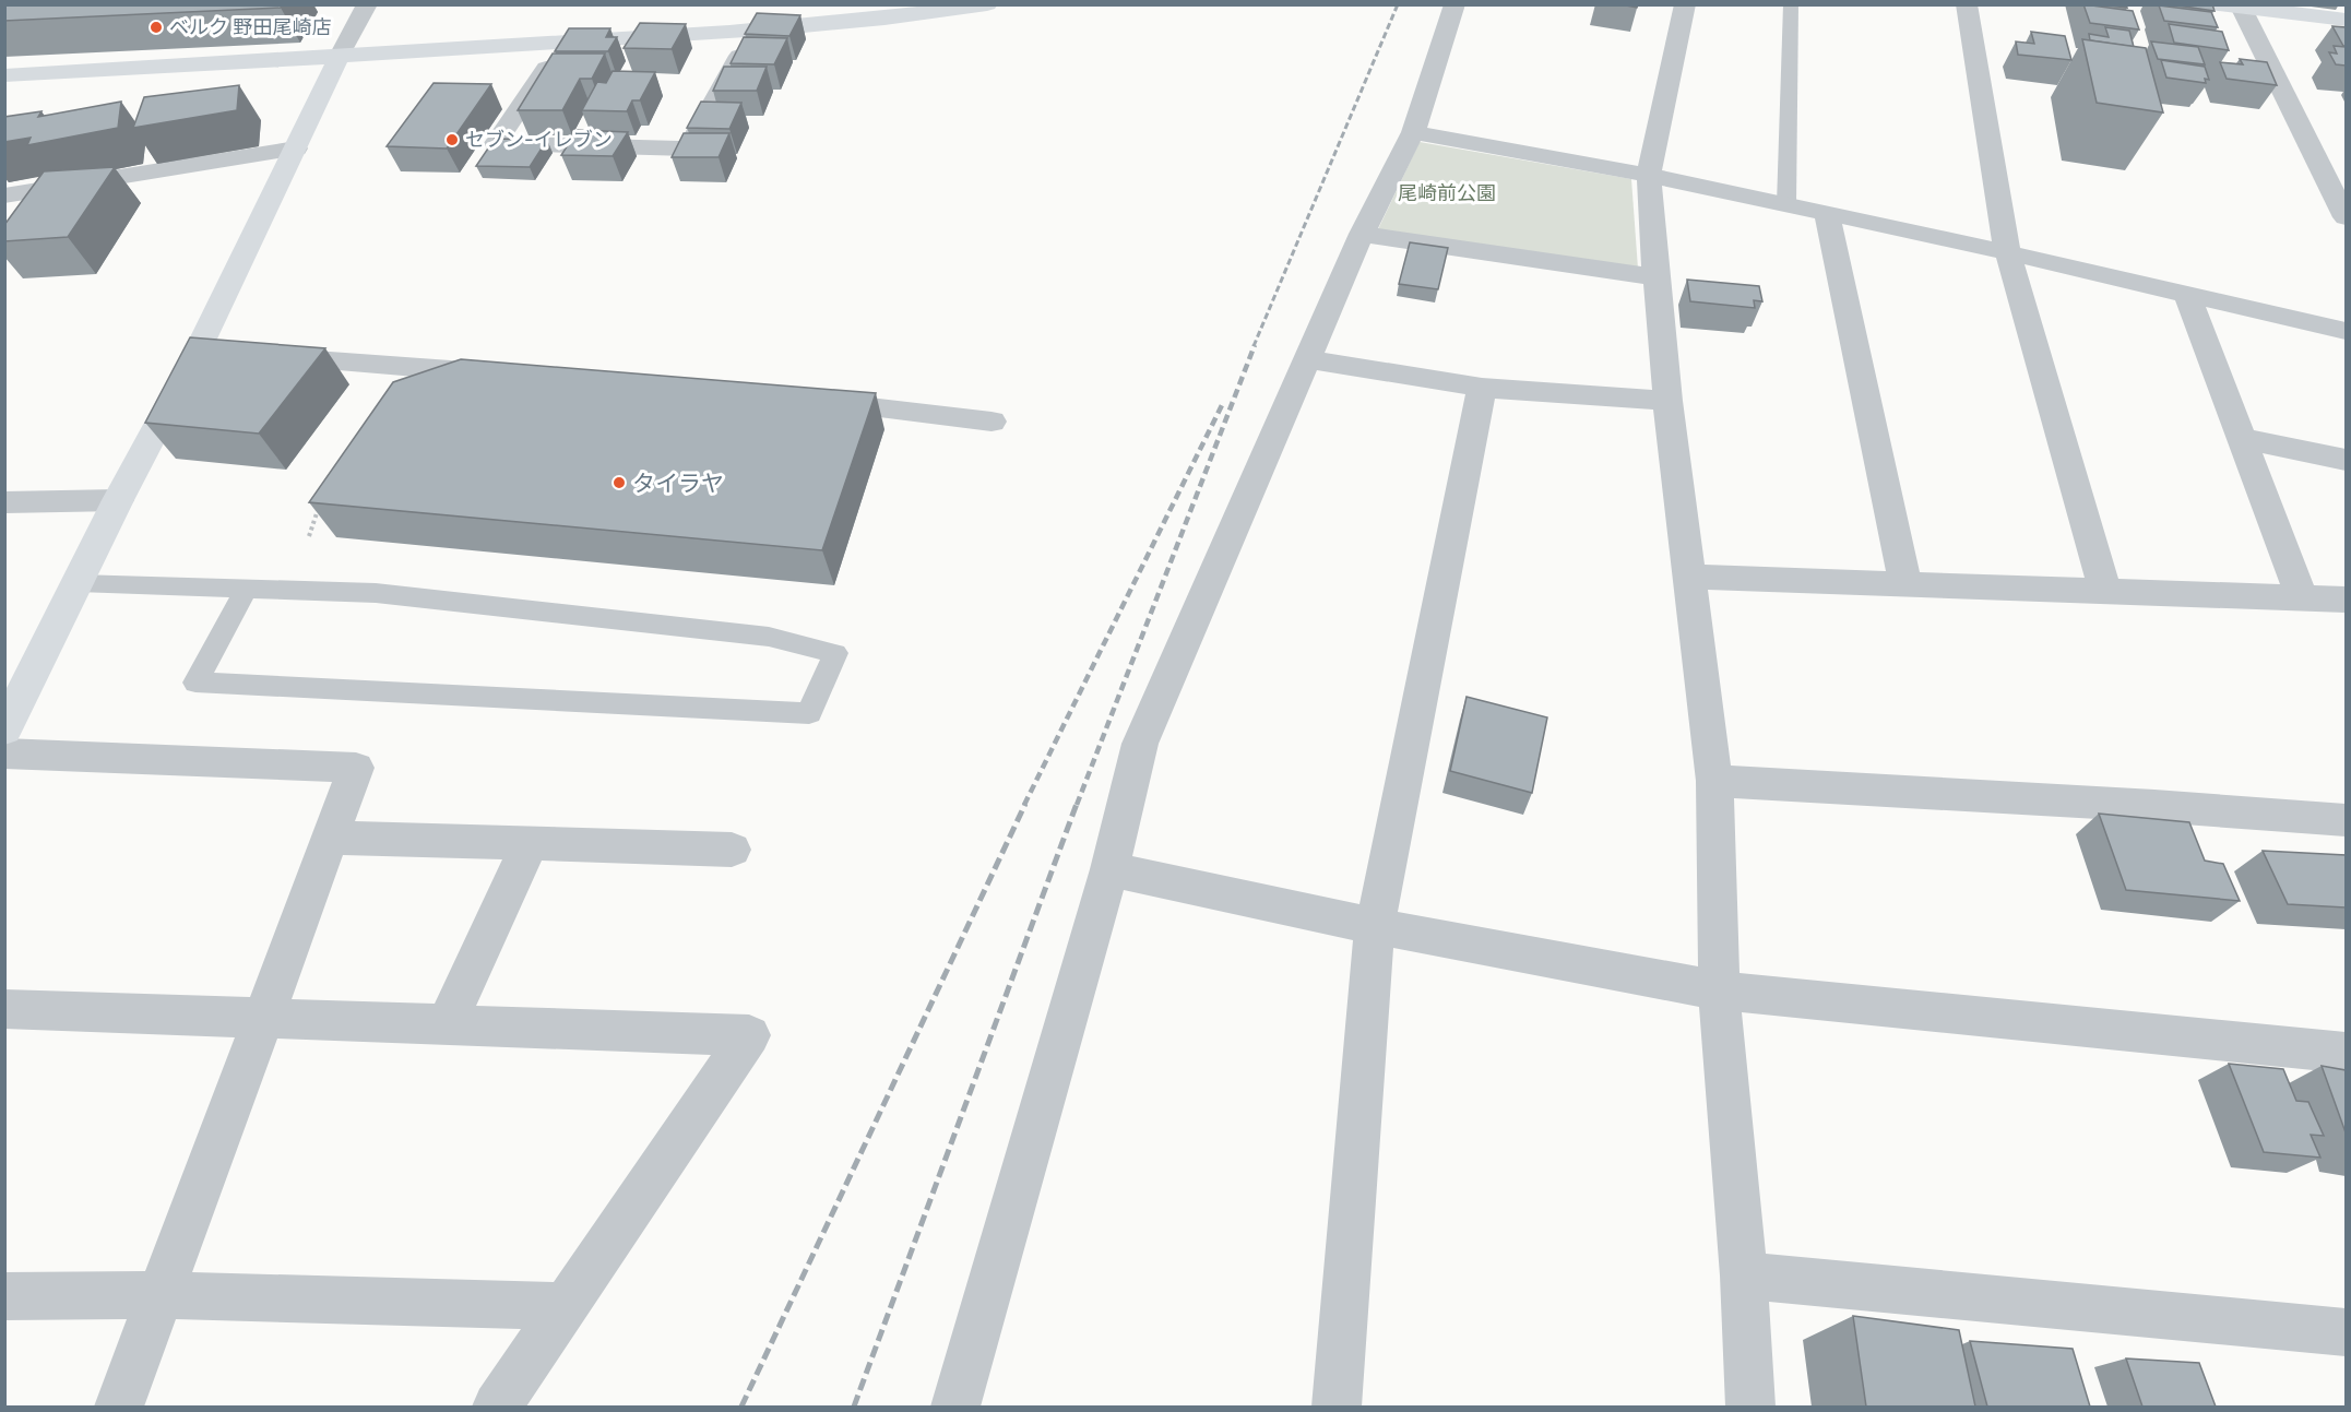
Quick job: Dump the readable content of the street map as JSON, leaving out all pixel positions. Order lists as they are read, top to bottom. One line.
{"parks":["尾崎前公園"],"places":["ベルク 野田尾崎店","セブン-イレブン","タイラヤ"]}
